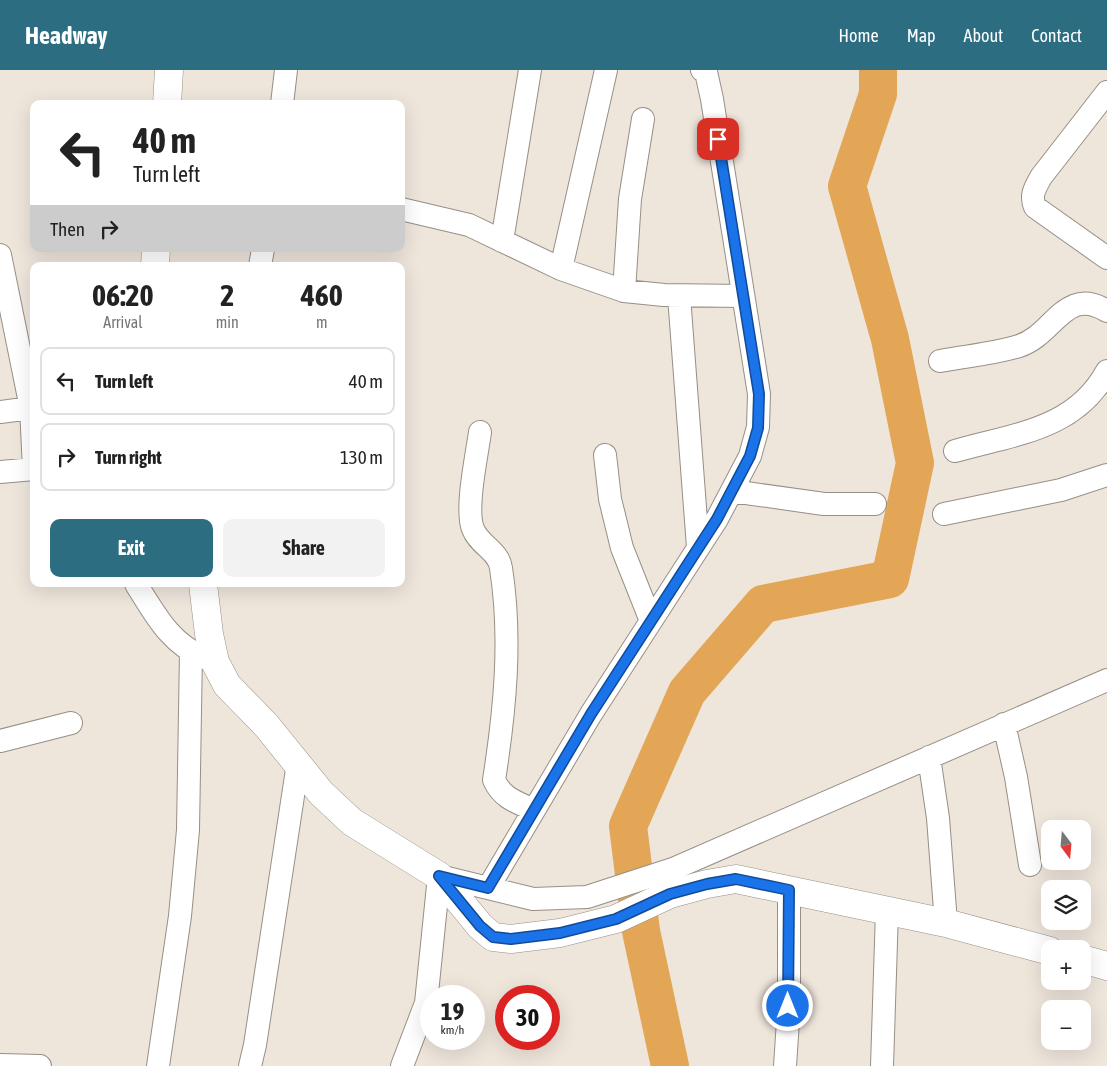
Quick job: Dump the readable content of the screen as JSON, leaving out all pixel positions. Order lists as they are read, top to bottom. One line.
{"north":"bottom","page":{"header":"Headway","nav":["Home","Map","About","Contact"],"turn":["40 m","Turn left"],"then":"Then","eta":["06:20","Arrival","2","min","460","m"],"list":[{"name":"Turn left","value":"40 m"},{"name":"Turn right","value":"130 m"}],"buttons":["Exit","Share"],"map_buttons":["+","−"],"speed":"19 km/h","limit":"30"}}
